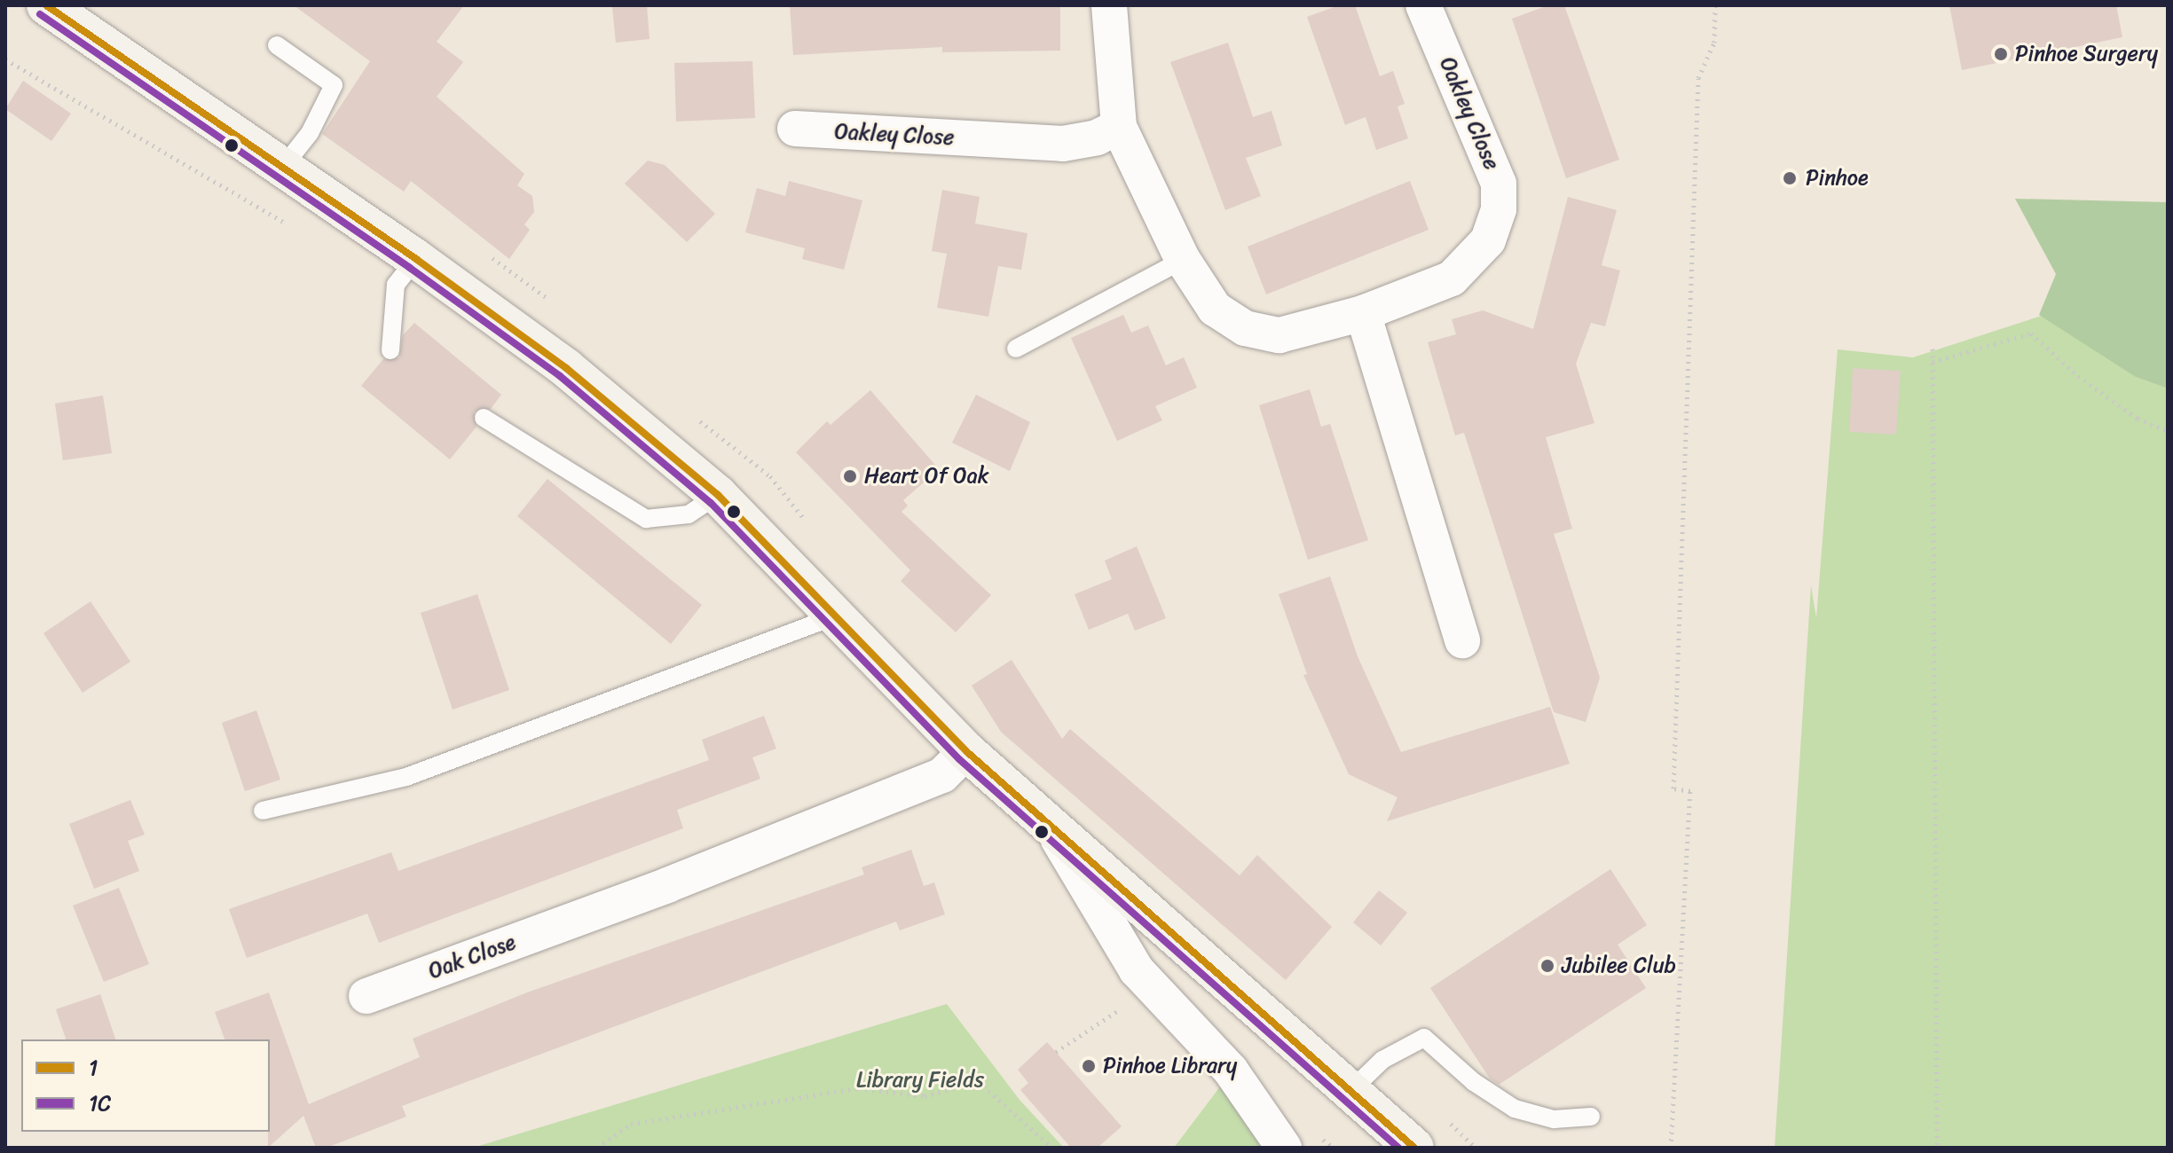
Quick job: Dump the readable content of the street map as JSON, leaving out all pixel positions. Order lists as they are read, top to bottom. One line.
{"streets":{"street":["Oakley Close","Oak Close"]},"parks":["Library Fields"],"places":["Pinhoe Surgery","Pinhoe","Heart Of Oak","Jubilee Club","Pinhoe Library"],"lines":["transit line 1","transit line 1C"],"legend":["1","1C"]}
